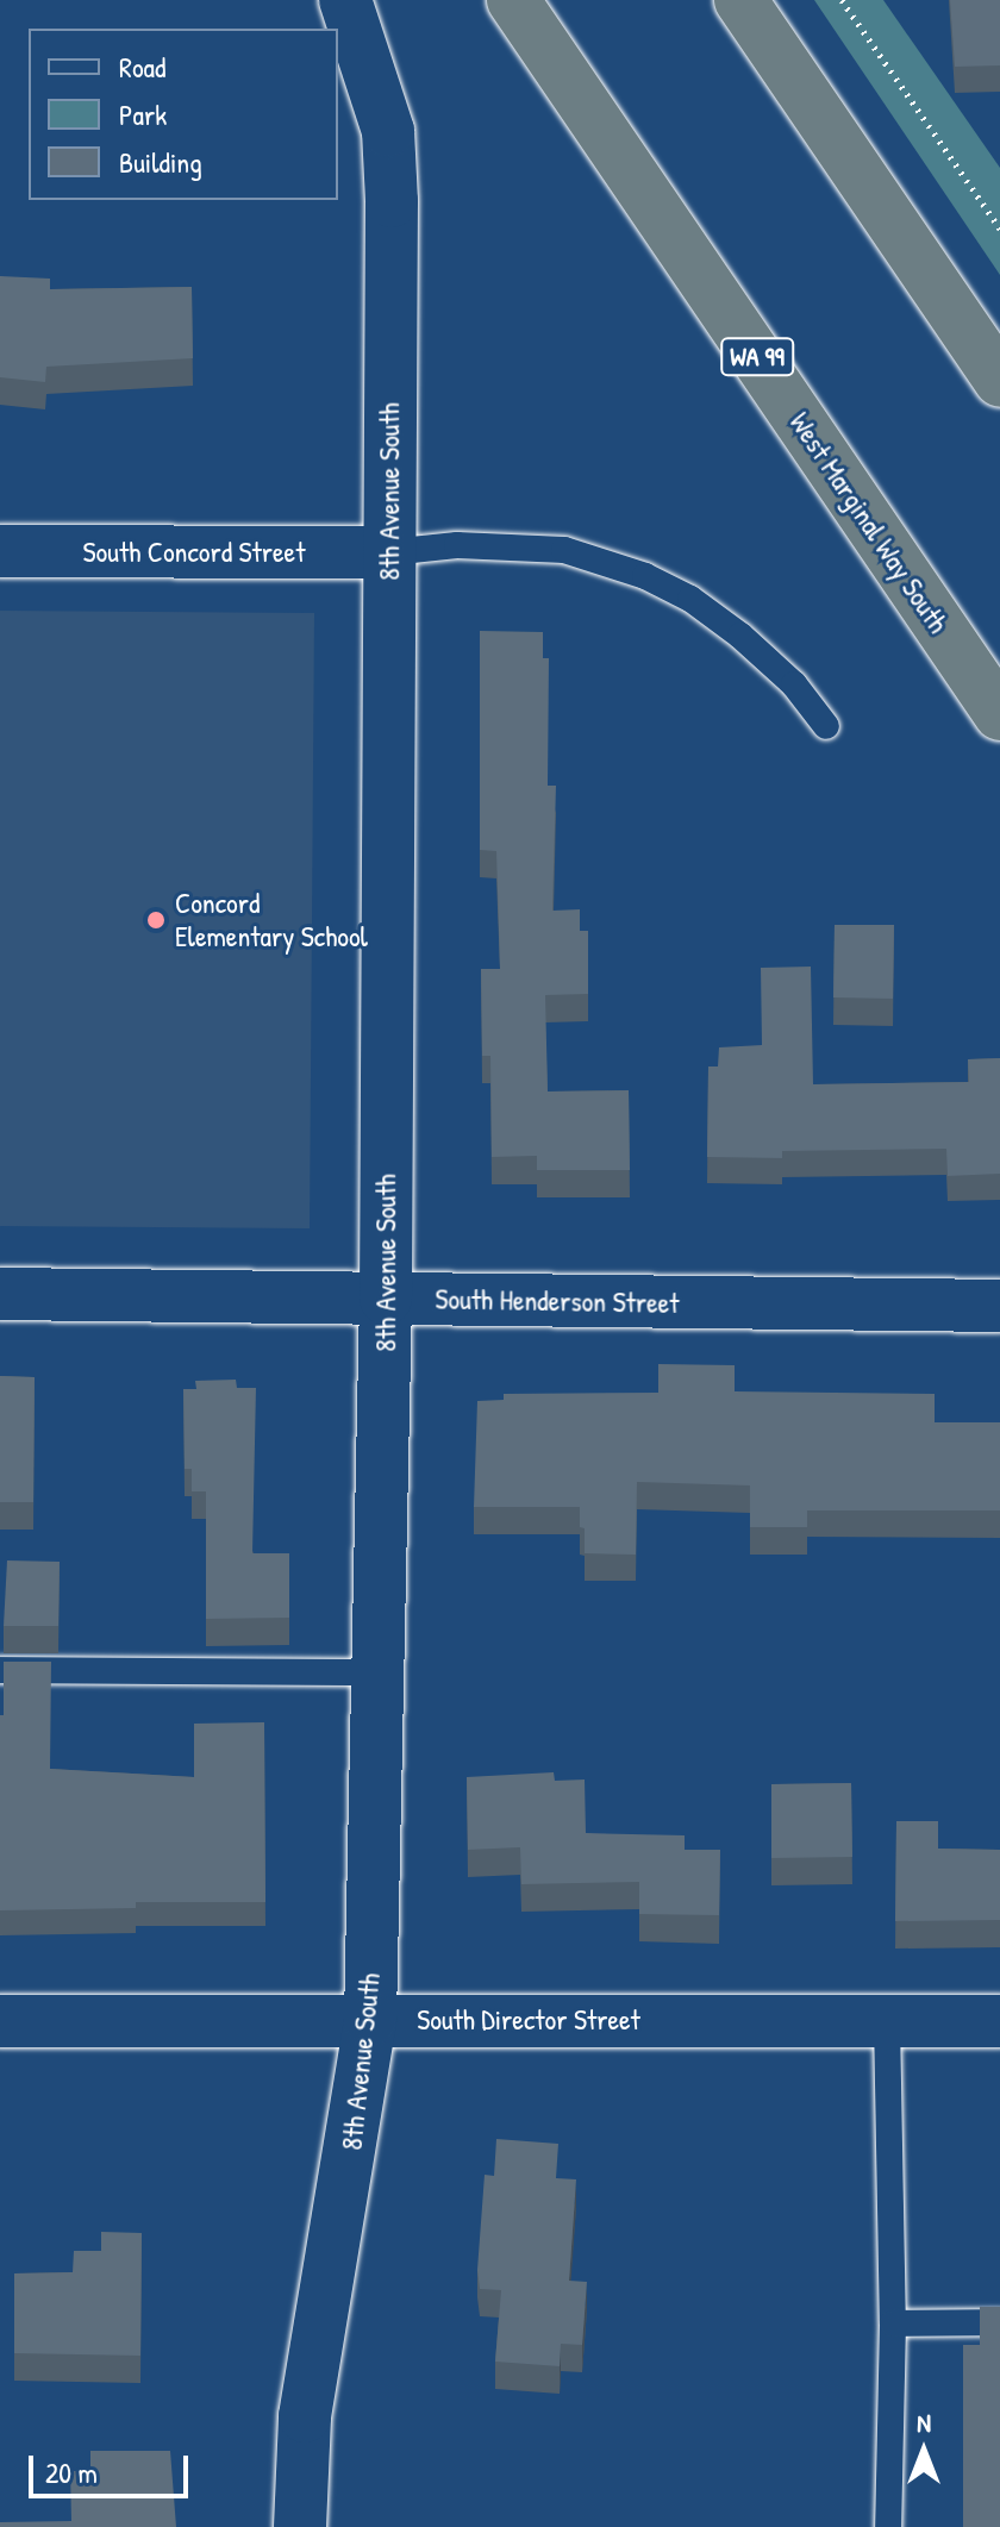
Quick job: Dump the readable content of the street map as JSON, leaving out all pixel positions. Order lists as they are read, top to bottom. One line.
{"streets":{"highway":["WA 99","West Marginal Way South"],"street":["8th Avenue South","South Concord Street","South Henderson Street","South Director Street"]},"crossings":[["8th Avenue South","South Concord Street"],["8th Avenue South","South Henderson Street"],["8th Avenue South","South Director Street"]],"places":["Concord Elementary School"],"legend":["Road","Park","Building"],"scale_bar":"20 m","north":"top"}
